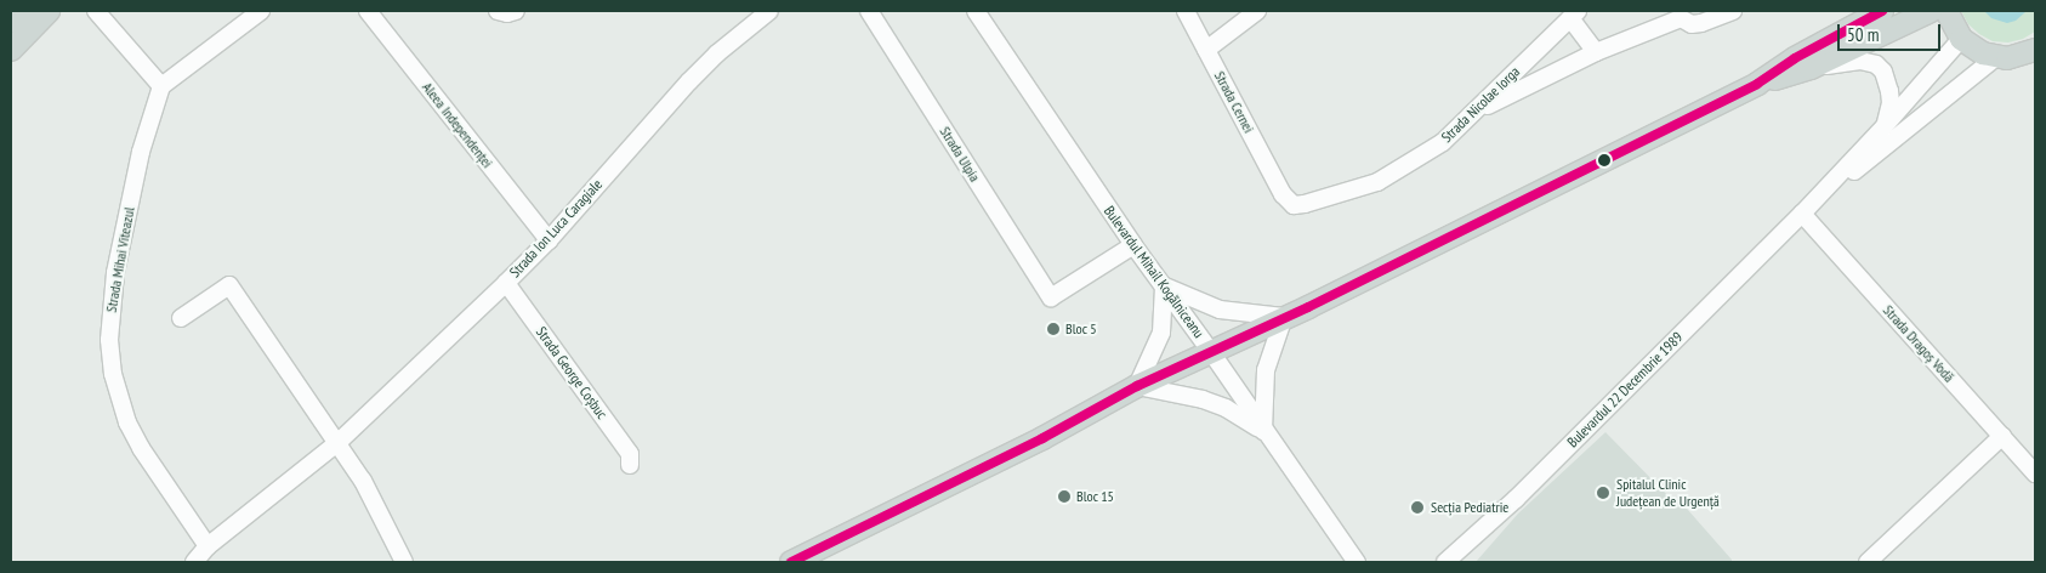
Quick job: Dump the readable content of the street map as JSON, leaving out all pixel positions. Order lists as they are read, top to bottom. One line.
{"streets":{"street":["Strada Cernei","Strada Nicolae Iorga","Aleea Independenței","Strada Ulpia","Strada Ion Luca Caragiale","Strada Mihai Viteazul","Bulevardul Mihail Kogălniceanu","Strada Dragoș Vodă","Strada George Coșbuc","Bulevardul 22 Decembrie 1989"]},"crossings":[["Strada Cernei","Strada Nicolae Iorga"],["Aleea Independenței","Strada Ion Luca Caragiale"],["Strada Ulpia","Bulevardul Mihail Kogălniceanu"],["Strada Ion Luca Caragiale","Strada Mihai Viteazul"],["Strada Ion Luca Caragiale","Strada George Coșbuc"],["Strada Dragoș Vodă","Bulevardul 22 Decembrie 1989"]],"places":["Bloc 5","Spitalul Clinic Județean de Urgență","Bloc 15","Secția Pediatrie"],"scale_bar":"50 m"}
